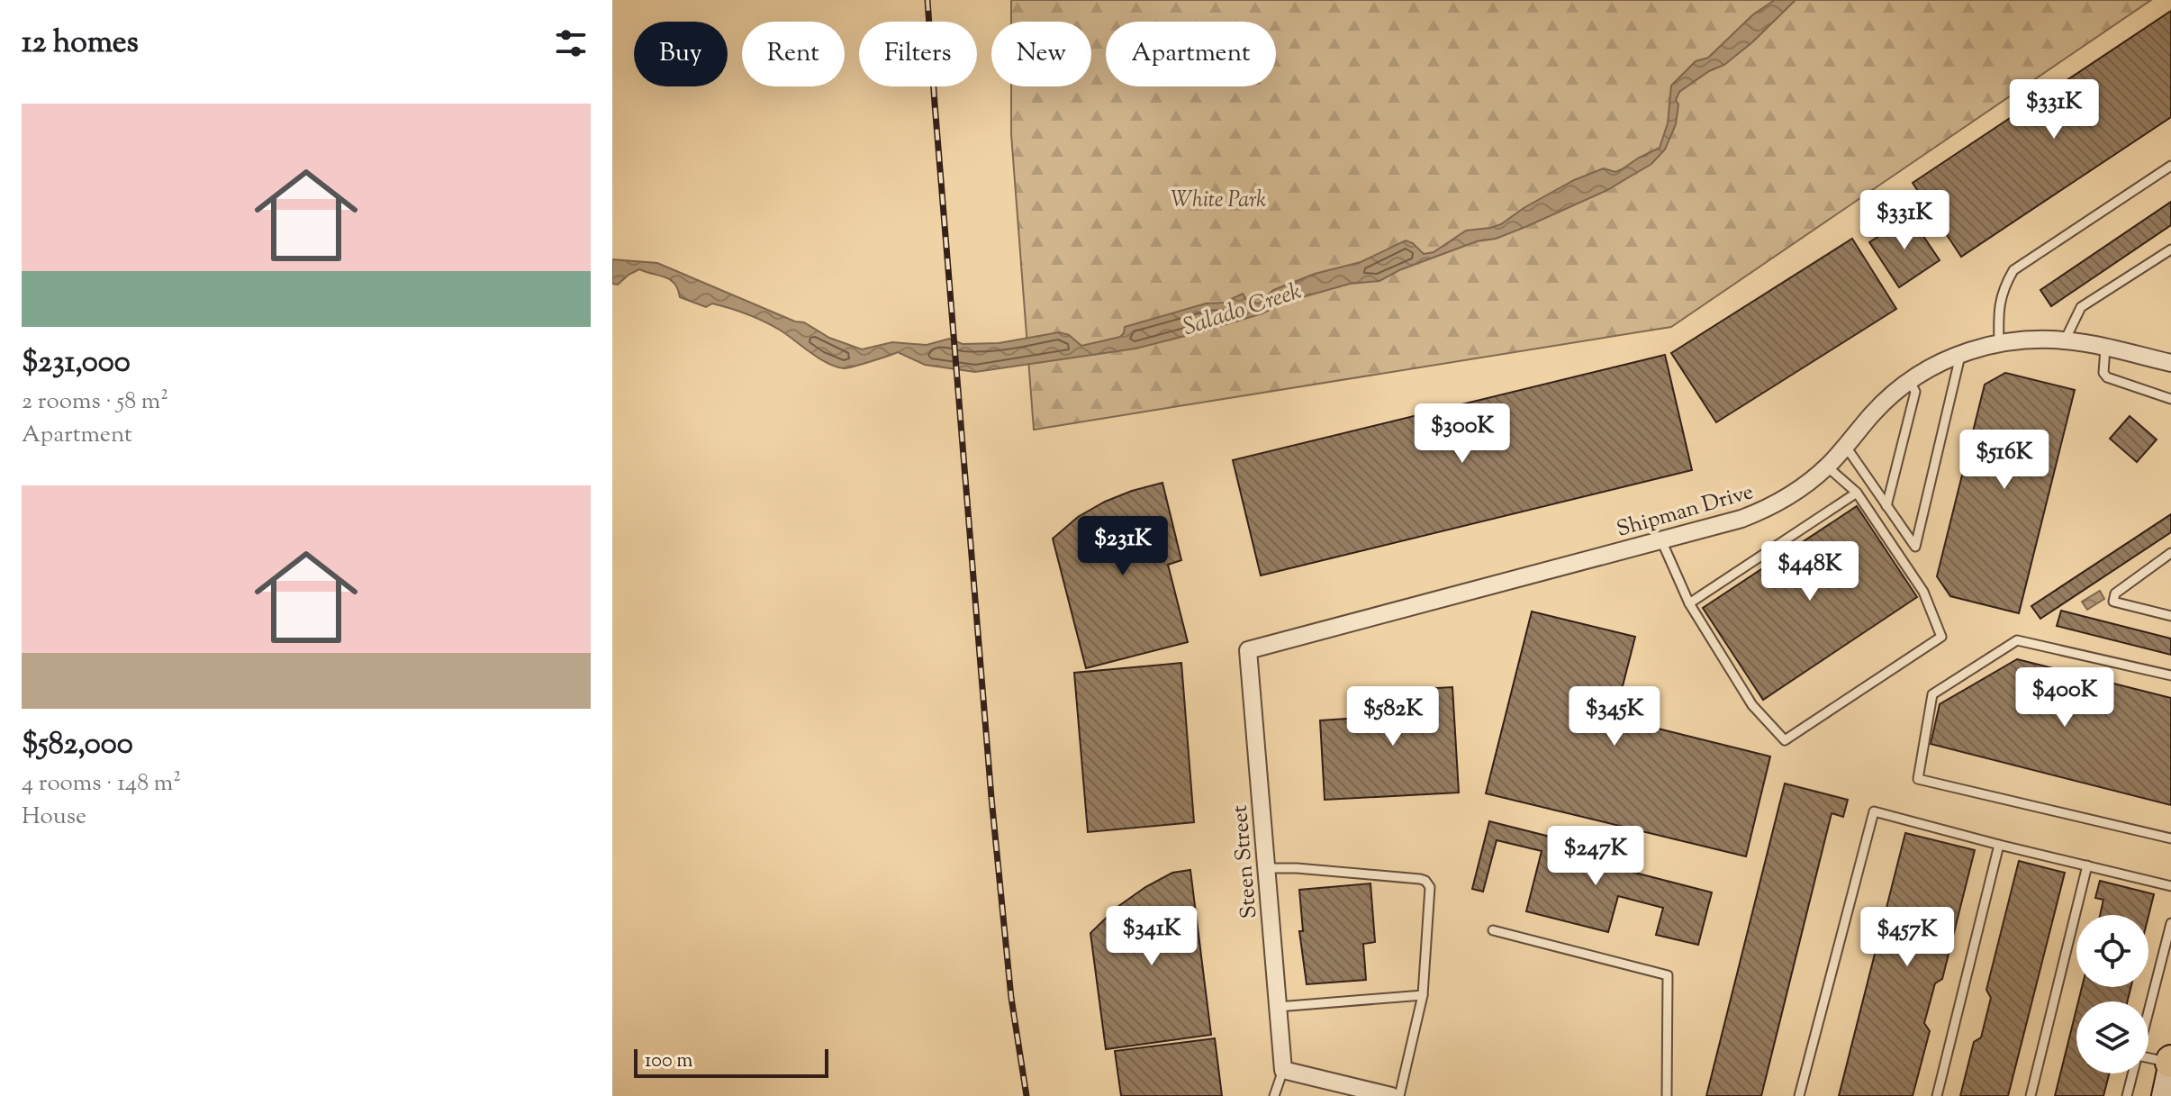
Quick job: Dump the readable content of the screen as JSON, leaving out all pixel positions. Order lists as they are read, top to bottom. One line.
{"streets":{"street":["Shipman Drive","Steen Street"]},"crossings":[["Shipman Drive","Steen Street"]],"water":["Salado Creek"],"parks":["White Park"],"scale_bar":"100 m","page":{"heading":"12 homes","chip":["Buy","Rent","Filters","New","Apartment"],"price":["$331K","$331K","$300K","$516K","$231K","$448K","$400K","$582K","$345K","$247K","$341K","$457K"],"list":[{"name":"$231,000","note":"2 rooms · 58 m² · Apartment"},{"name":"$582,000","note":"4 rooms · 148 m² · House"}],"scale":"100 m"}}
